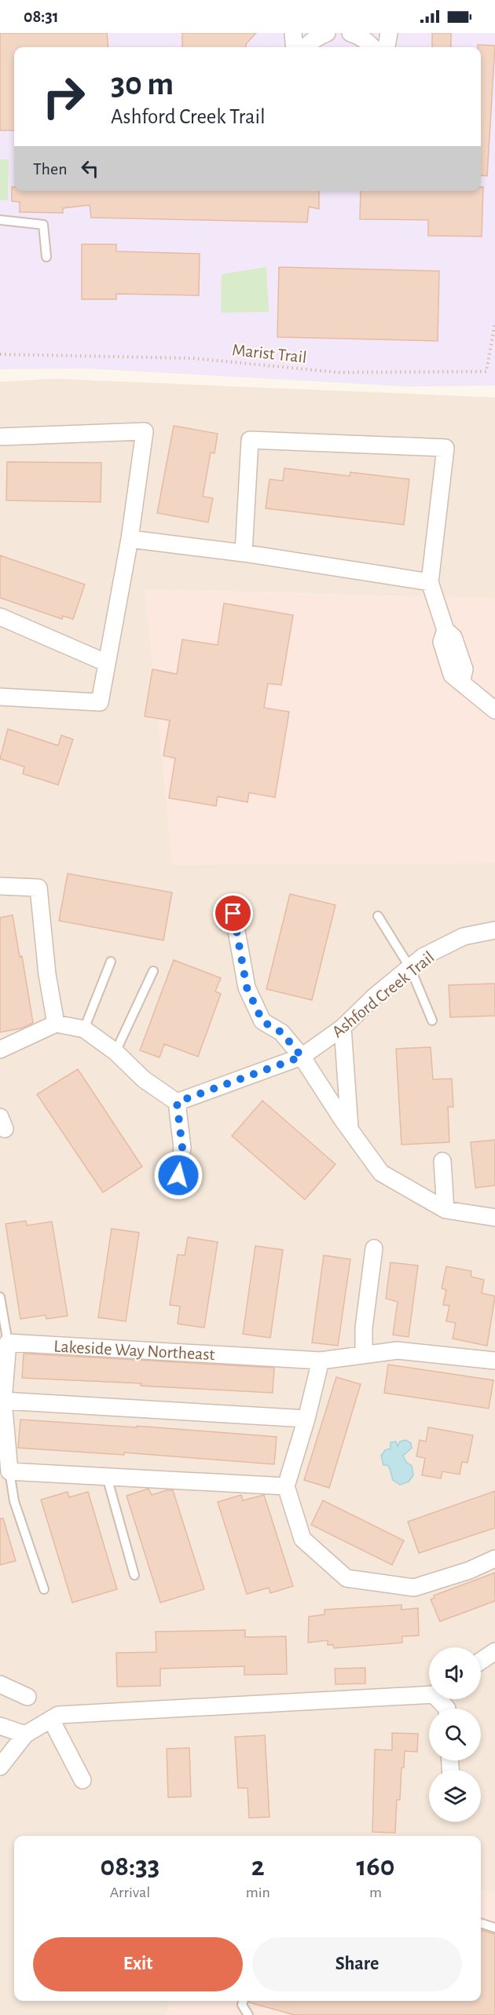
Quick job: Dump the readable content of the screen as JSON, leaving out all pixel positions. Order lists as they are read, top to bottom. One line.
{"streets":{"street":["Ashford Creek Trail","Lakeside Way Northeast"],"path":["Marist Trail"]},"page":{"status":"08:31","turn":["30 m","Ashford Creek Trail"],"then":"Then","eta":["08:33","Arrival","2","min","160","m"],"buttons":["Exit","Share"]}}
